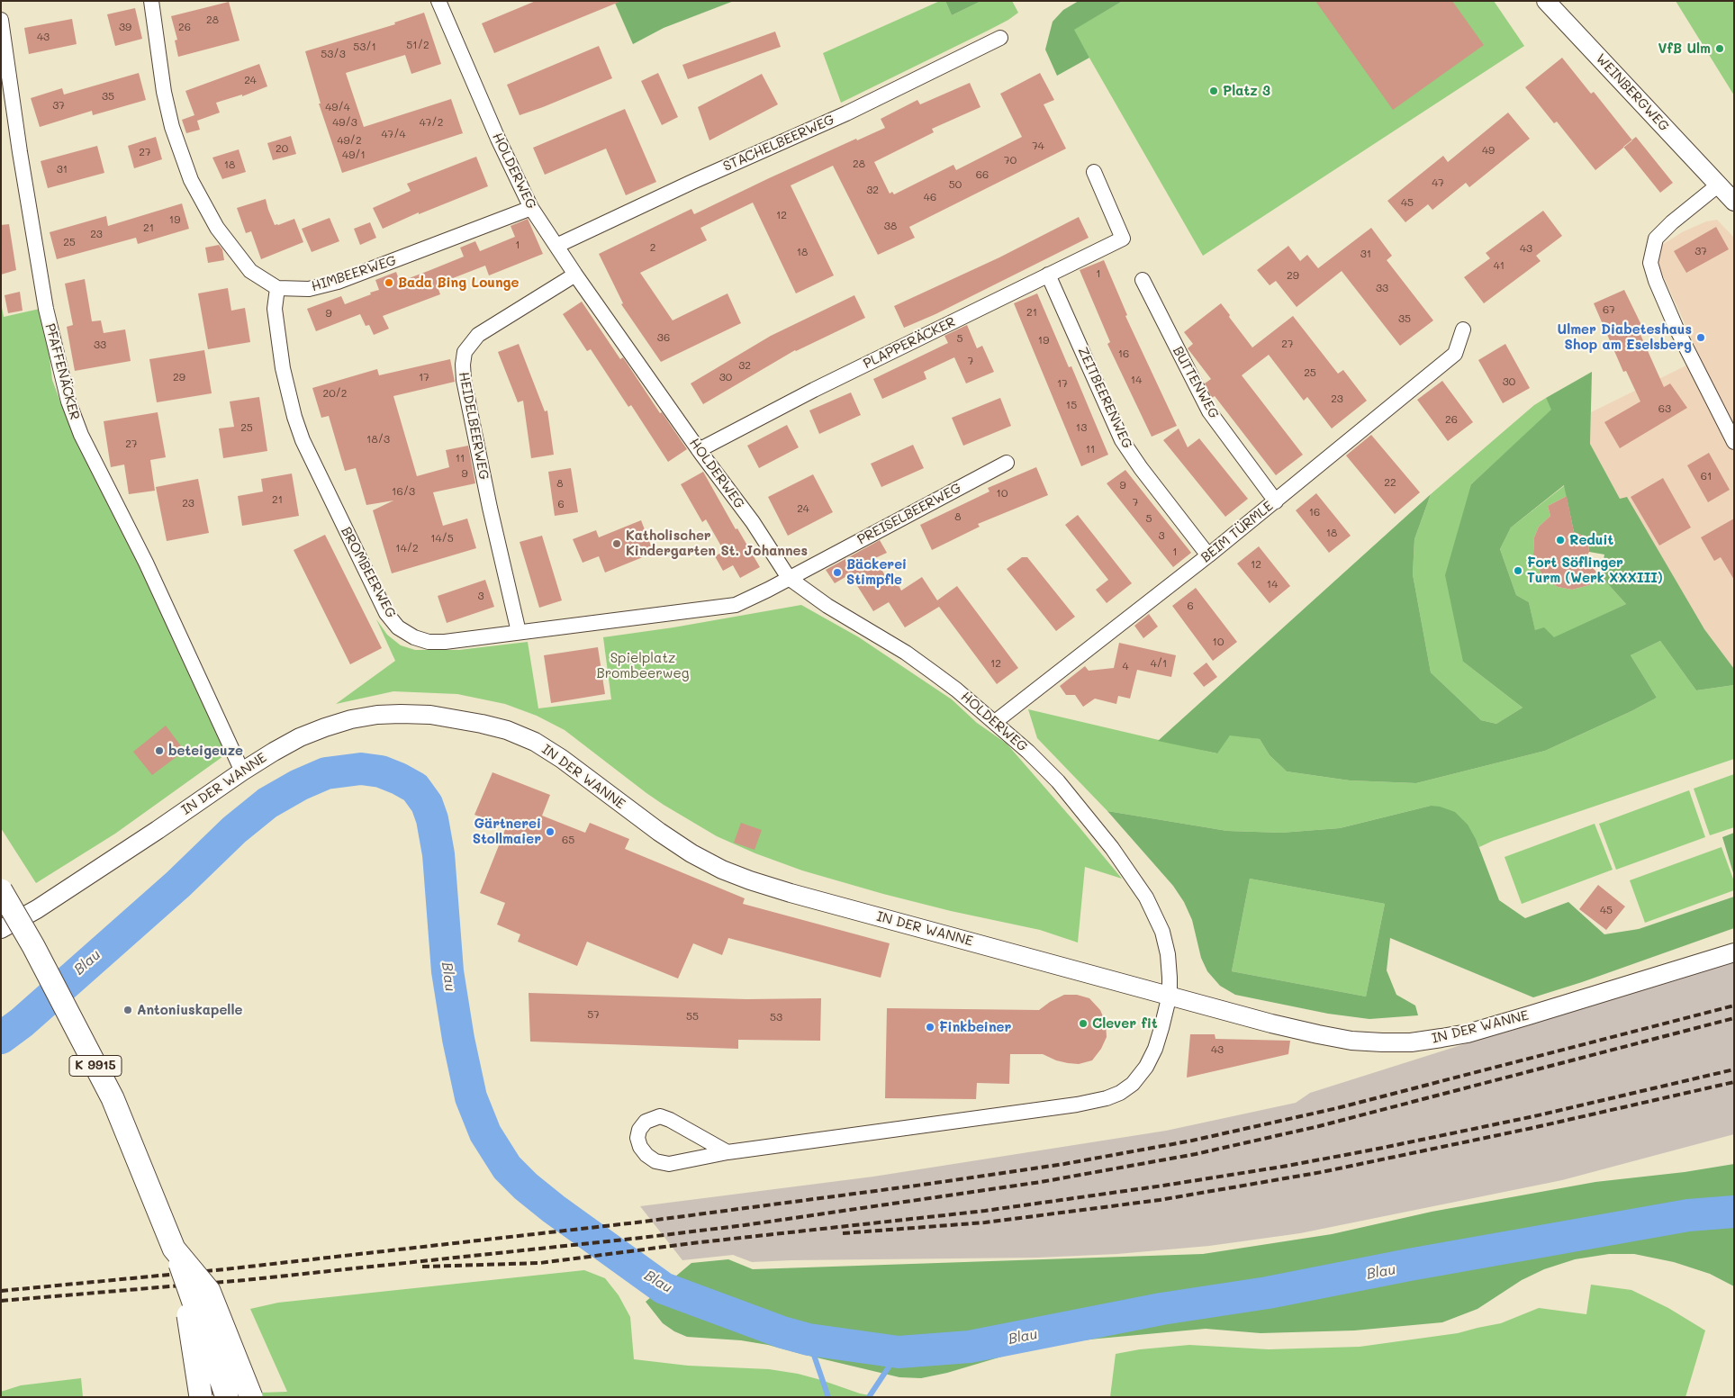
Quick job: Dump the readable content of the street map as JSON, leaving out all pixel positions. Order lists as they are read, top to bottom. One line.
{"streets":{"main road":["K 9915"],"street":["WEINBERGWEG","STACHELBEERWEG","HOLDERWEG","HIMBEERWEG","PLAPPERÄCKER","PFAFFENÄCKER","BUTTENWEG","ZEITBEERENWEG","HEIDELBEERWEG","PREISELBEERWEG","BEIM TÜRMLE","BROMBEERWEG","IN DER WANNE"]},"crossings":[["STACHELBEERWEG","HOLDERWEG"],["HOLDERWEG","HIMBEERWEG"],["HOLDERWEG","PLAPPERÄCKER"],["HOLDERWEG","HEIDELBEERWEG"],["HOLDERWEG","PREISELBEERWEG"],["HOLDERWEG","BEIM TÜRMLE"],["HOLDERWEG","BROMBEERWEG"],["HOLDERWEG","IN DER WANNE"],["HIMBEERWEG","BROMBEERWEG"],["PLAPPERÄCKER","ZEITBEERENWEG"],["PFAFFENÄCKER","IN DER WANNE"],["BUTTENWEG","BEIM TÜRMLE"],["ZEITBEERENWEG","BEIM TÜRMLE"],["HEIDELBEERWEG","BROMBEERWEG"],["PREISELBEERWEG","BROMBEERWEG"]],"water":["Blau"],"parks":["Spielplatz Brombeerweg"],"places":["VfB Ulm","Platz 3","Bada Bing Lounge","Ulmer Diabeteshaus Shop am Eselsberg","Reduit","Katholischer Kindergarten St. Johannes","Fort Söflinger Turm (Werk XXXIII)","Bäckerei Stimpfle","beteigeuze","Gärtnerei Stollmaier","Antoniuskapelle","Clever fit","Finkbeiner"],"house_numbers":["28","39","26","43","51/2","53/1","53/3","24","35","37","49/4","49/3","47/2","47/4","49/2","74","20","49","27","49/1","70","28","18","31","66","47","50","32","46","45","12","19","38","21","23","25","1","2","43","37","18","31","41","1","29","33","67","21","9","35","36","5","19","27","33","16","7","32","25","29","17","30","14","30","17","20/2","23","15","63","26","25","13","18/3","27","11","11","9","61","22","8","9","16/3","10","21","7","23","6","24","16","8","5","18","3","14/5","14/2","1","12","14","3","6","10","12","4/1","4","65","45","57","55","53","43"]}
